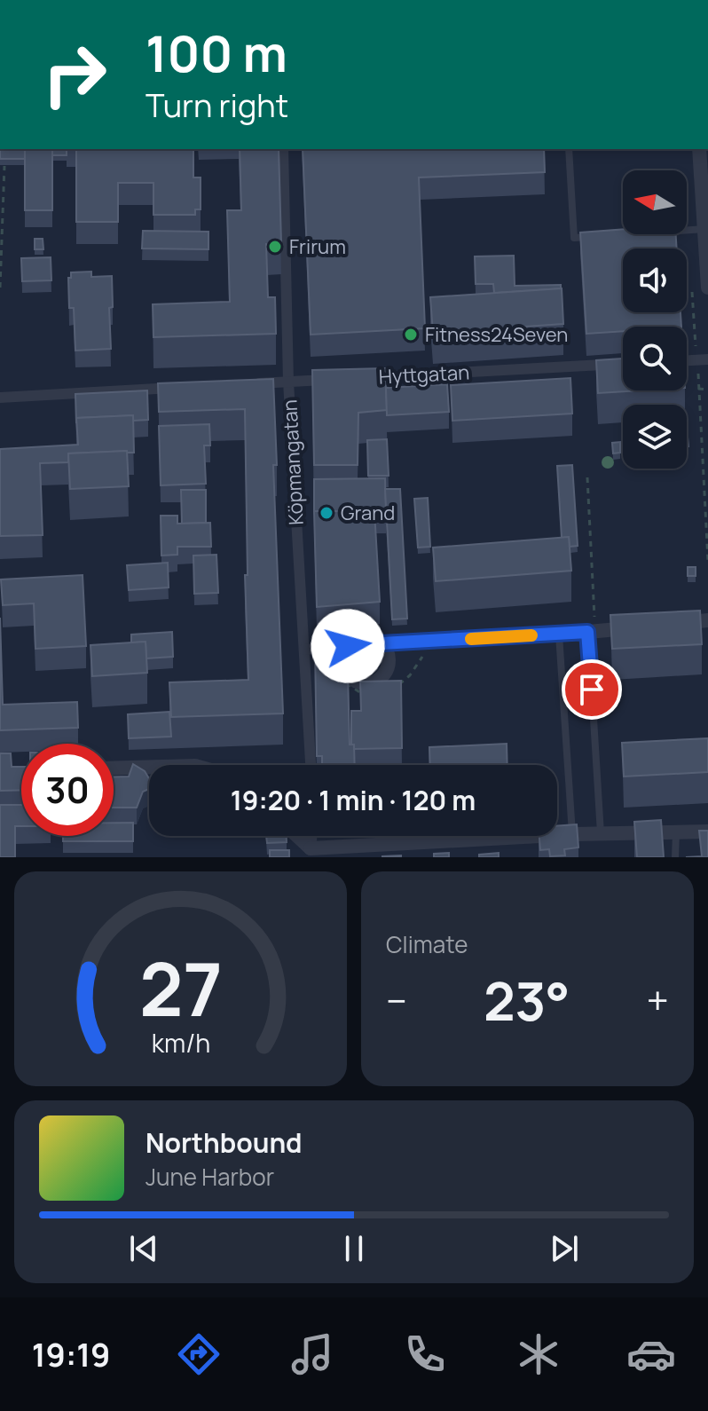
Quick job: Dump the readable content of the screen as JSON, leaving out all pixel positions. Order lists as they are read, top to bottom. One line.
{"streets":{"street":["Hyttgatan","Köpmangatan"]},"places":["Frirum","Fitness24Seven","Grand"],"north":"left","page":{"turn":["100 m","Turn right"],"limit":"30","trip":"19:20 · 1 min · 120 m","tile":"Climate","heat":["−","23°","+"],"song":["Northbound","June Harbor"],"tabs":"19:19","gauge":["27","km/h"]}}
